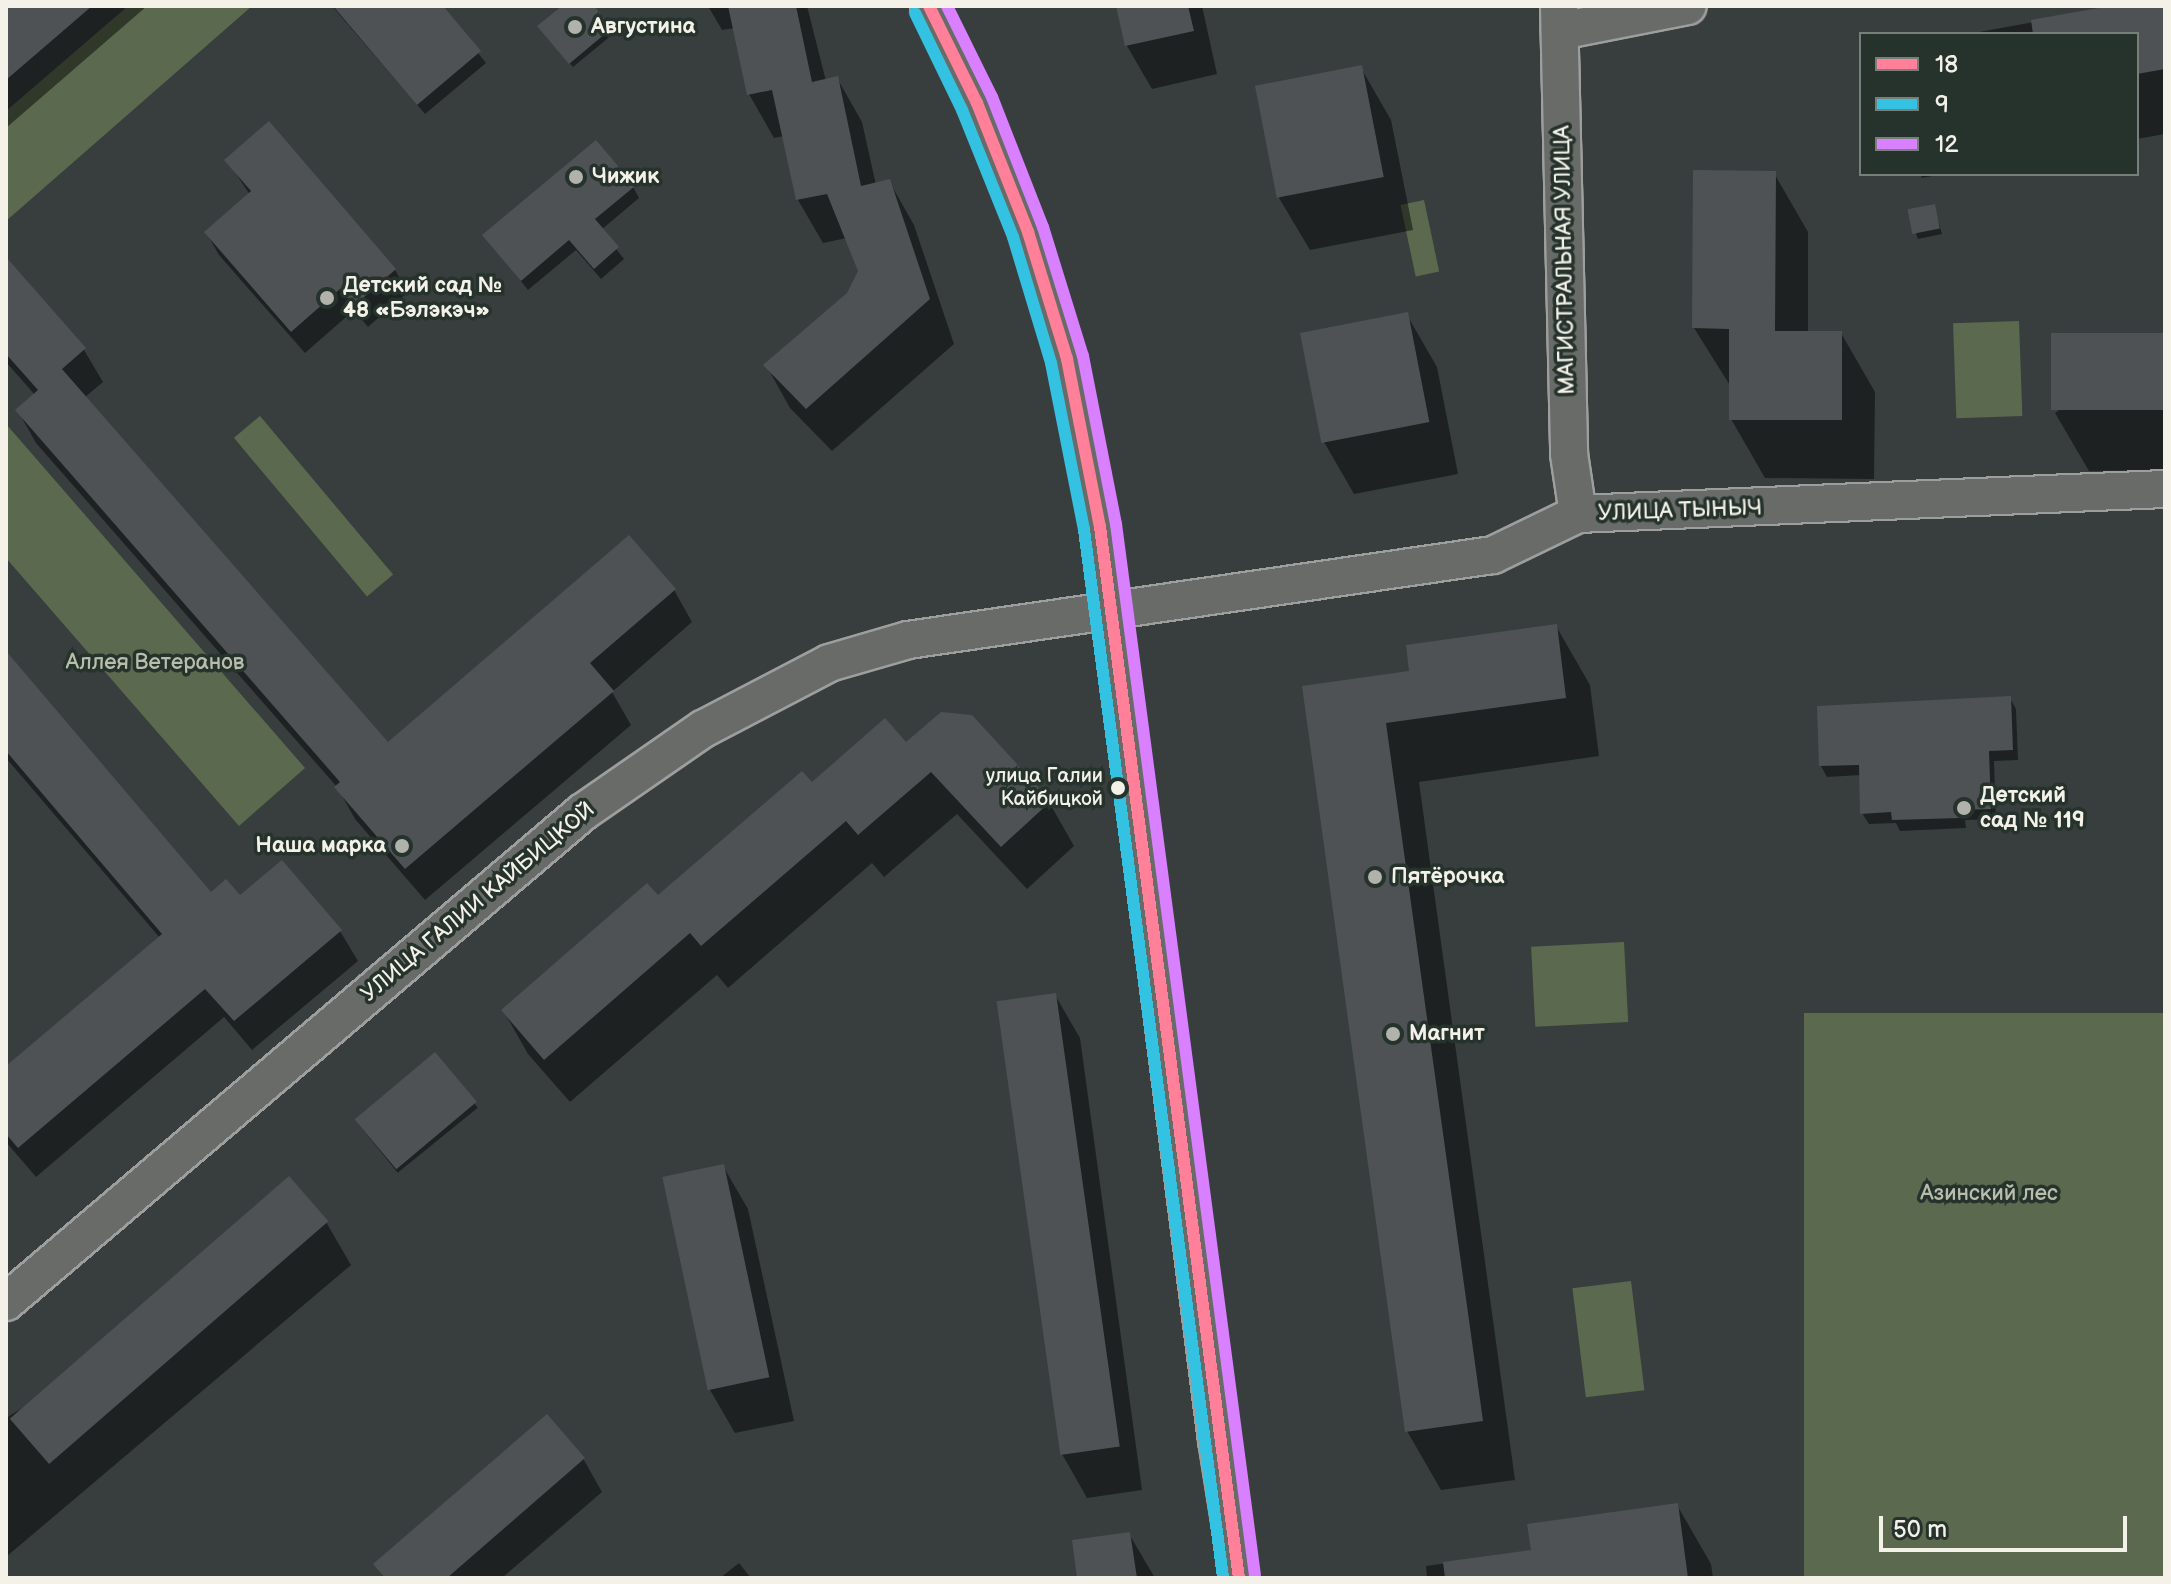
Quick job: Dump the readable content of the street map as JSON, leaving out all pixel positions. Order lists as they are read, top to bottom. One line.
{"streets":{"street":["МАГИСТРАЛЬНАЯ УЛИЦА","УЛИЦА ТЫНЫЧ","УЛИЦА ГАЛИИ КАЙБИЦКОЙ"]},"crossings":[["МАГИСТРАЛЬНАЯ УЛИЦА","УЛИЦА ТЫНЫЧ"],["УЛИЦА ТЫНЫЧ","УЛИЦА ГАЛИИ КАЙБИЦКОЙ"]],"parks":["Аллея Ветеранов","Азинский лес"],"places":["Августина","Чижик","Детский сад № 48 «Бэлэкэч»","улица Галии Кайбицкой","Детский сад № 119","Наша марка","Пятёрочка","Магнит"],"lines":["transit line 18","transit line 12","transit line 9"],"legend":["18","9","12"],"scale_bar":"50 m"}
